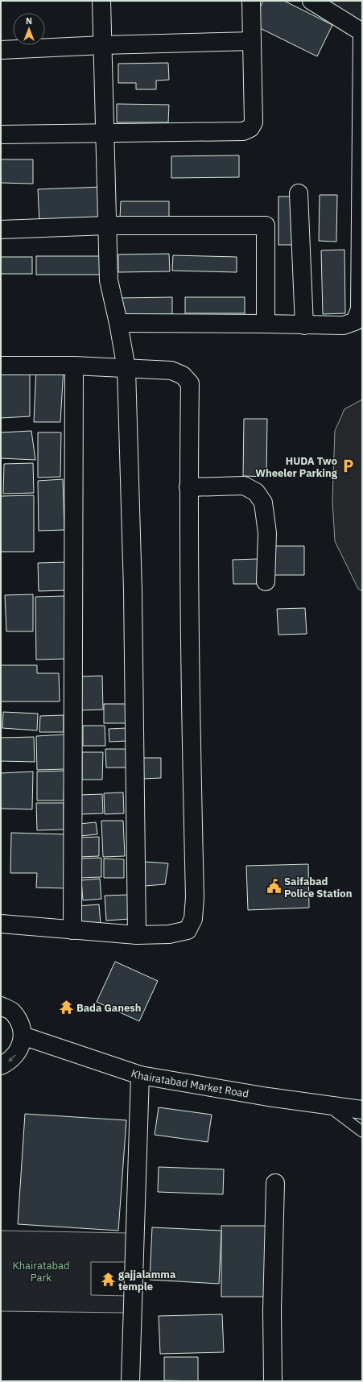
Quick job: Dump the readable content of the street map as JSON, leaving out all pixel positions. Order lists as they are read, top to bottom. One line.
{"streets":{"street":["Khairatabad Market Road"]},"parks":["Khairatabad Park"],"places":{"parking":["HUDA Two Wheeler Parking"],"public building":["Saifabad Police Station"],"temple":["Bada Ganesh","gajjalamma temple"]},"north":"top"}
